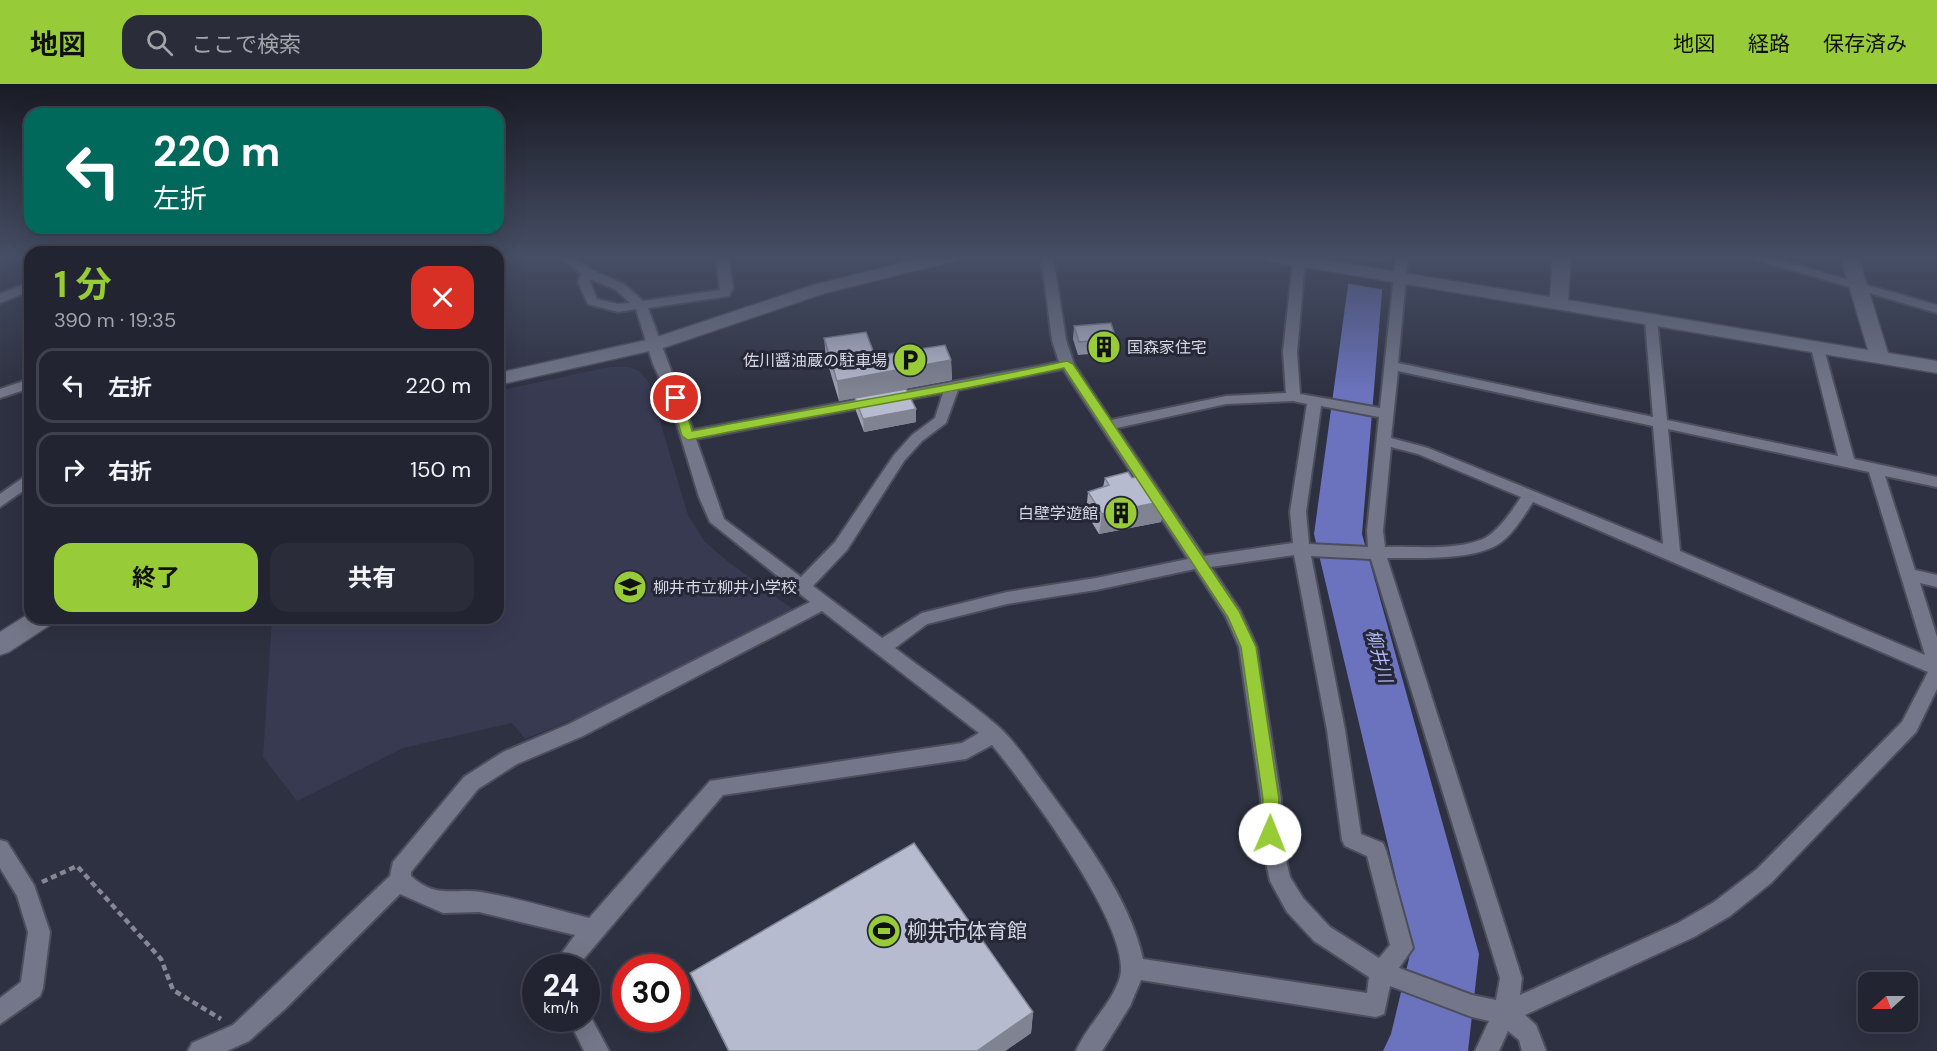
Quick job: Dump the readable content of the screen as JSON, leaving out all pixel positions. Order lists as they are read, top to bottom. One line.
{"water":["柳井川"],"places":{"building":["国森家住宅","白壁学遊館"],"parking":["佐川醤油蔵の駐車場"],"school or university":["柳井市立柳井小学校"],"sports":["柳井市体育館"]},"north":"left","page":{"header":"地図","search":"ここで検索","nav":["地図","経路","保存済み"],"turn":["220 m","左折"],"heading":["1 分","390 m · 19:35"],"list":[{"name":"左折","value":"220 m"},{"name":"右折","value":"150 m"}],"buttons":["終了","共有"],"speed":"24 km/h","limit":"30"}}
